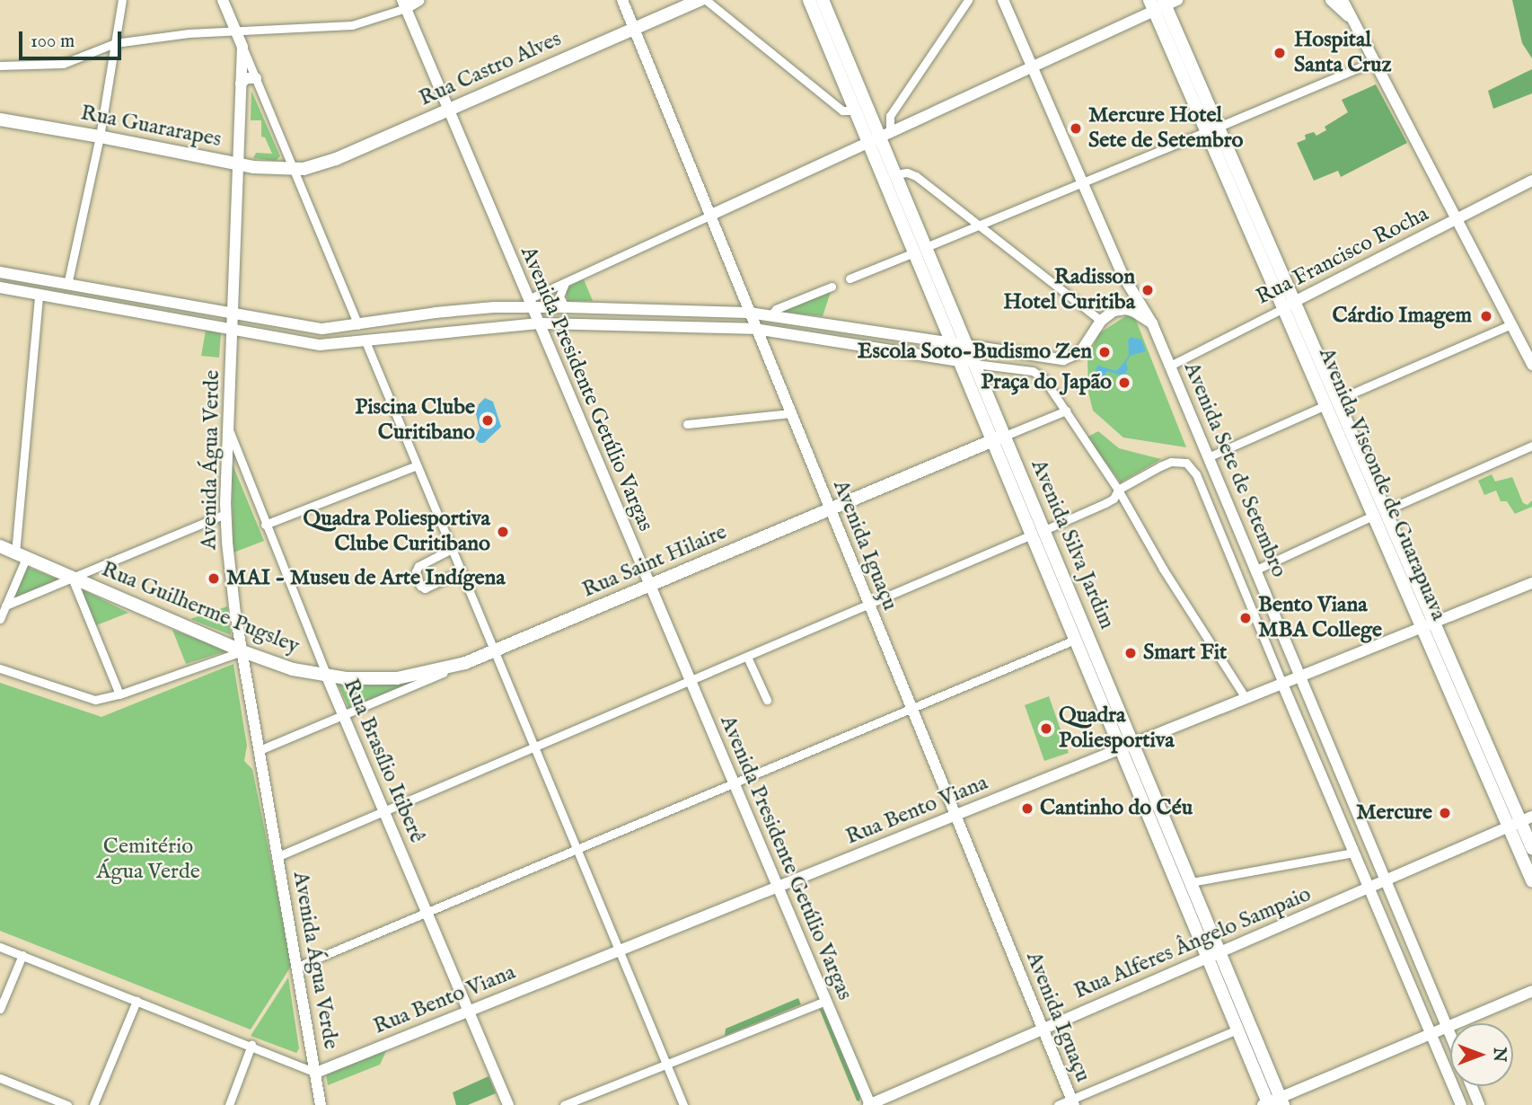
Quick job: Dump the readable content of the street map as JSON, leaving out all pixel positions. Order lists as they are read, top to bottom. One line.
{"streets":{"main road":["Rua Castro Alves","Rua Guararapes","Rua Francisco Rocha","Avenida Presidente Getúlio Vargas","Avenida Água Verde","Avenida Sete de Setembro","Avenida Visconde de Guarapuava","Avenida Silva Jardim","Avenida Iguaçu","Rua Saint Hilaire","Rua Guilherme Pugsley","Rua Brasílio Itiberê","Rua Bento Viana","Rua Alferes Ângelo Sampaio"]},"crossings":[["Rua Castro Alves","Rua Guararapes"],["Rua Castro Alves","Avenida Presidente Getúlio Vargas"],["Rua Castro Alves","Avenida Iguaçu"],["Rua Guararapes","Avenida Água Verde"],["Rua Francisco Rocha","Avenida Sete de Setembro"],["Rua Francisco Rocha","Avenida Visconde de Guarapuava"],["Avenida Presidente Getúlio Vargas","Rua Saint Hilaire"],["Avenida Presidente Getúlio Vargas","Rua Bento Viana"],["Avenida Presidente Getúlio Vargas","Rua Alferes Ângelo Sampaio"],["Avenida Água Verde","Rua Saint Hilaire"],["Avenida Água Verde","Rua Guilherme Pugsley"],["Avenida Água Verde","Rua Brasílio Itiberê"],["Avenida Água Verde","Rua Bento Viana"],["Avenida Sete de Setembro","Rua Bento Viana"],["Avenida Sete de Setembro","Rua Alferes Ângelo Sampaio"],["Avenida Visconde de Guarapuava","Rua Bento Viana"],["Avenida Visconde de Guarapuava","Rua Alferes Ângelo Sampaio"],["Avenida Silva Jardim","Rua Saint Hilaire"],["Avenida Silva Jardim","Rua Bento Viana"],["Avenida Silva Jardim","Rua Alferes Ângelo Sampaio"],["Avenida Iguaçu","Rua Saint Hilaire"],["Avenida Iguaçu","Rua Bento Viana"],["Avenida Iguaçu","Rua Alferes Ângelo Sampaio"],["Rua Saint Hilaire","Rua Guilherme Pugsley"],["Rua Saint Hilaire","Rua Brasílio Itiberê"],["Rua Guilherme Pugsley","Rua Brasílio Itiberê"],["Rua Brasílio Itiberê","Rua Bento Viana"]],"parks":["Cemitério Água Verde"],"places":["Hospital Santa Cruz","Mercure Hotel Sete de Setembro","Radisson Hotel Curitiba","Cárdio Imagem","Escola Soto-Budismo Zen","Praça do Japão","Piscina Clube Curitibano","Quadra Poliesportiva Clube Curitibano","MAI - Museu de Arte Indígena","Bento Viana MBA College","Smart Fit","Quadra Poliesportiva","Cantinho do Céu","Mercure"],"scale_bar":"100 m","north":"right"}
